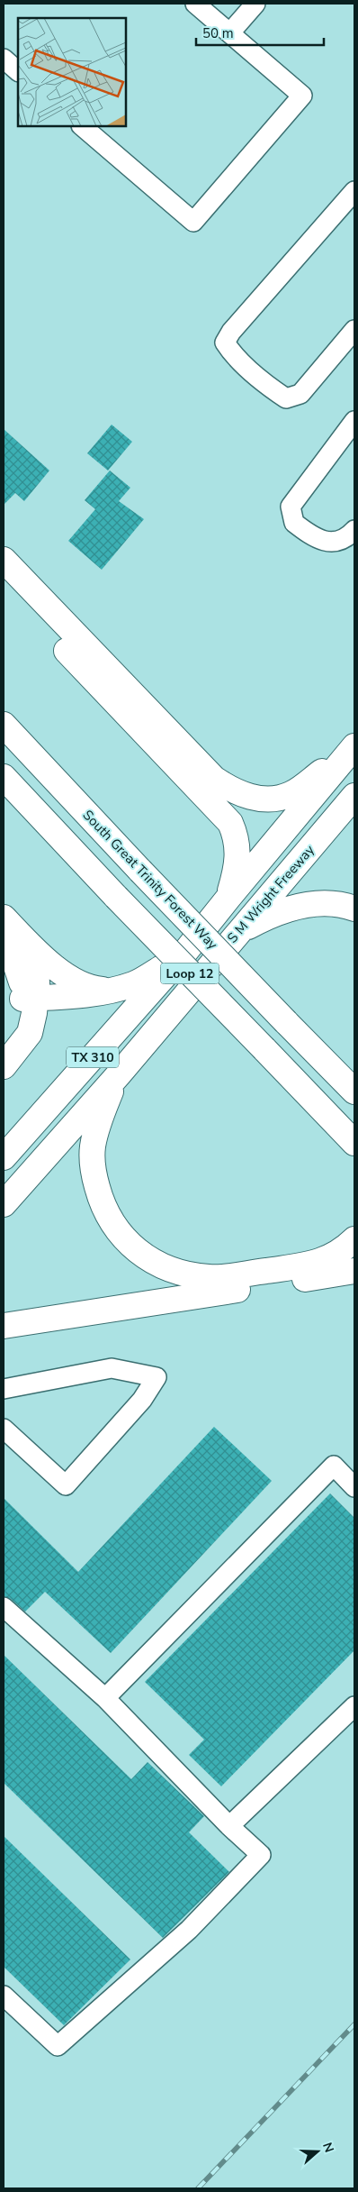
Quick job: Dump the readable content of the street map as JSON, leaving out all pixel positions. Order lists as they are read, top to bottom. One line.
{"streets":{"main road":["South Great Trinity Forest Way","S M Wright Freeway","Loop 12","TX 310"]},"crossings":[["S M Wright Freeway","TX 310"]],"scale_bar":"50 m","north":"right"}
